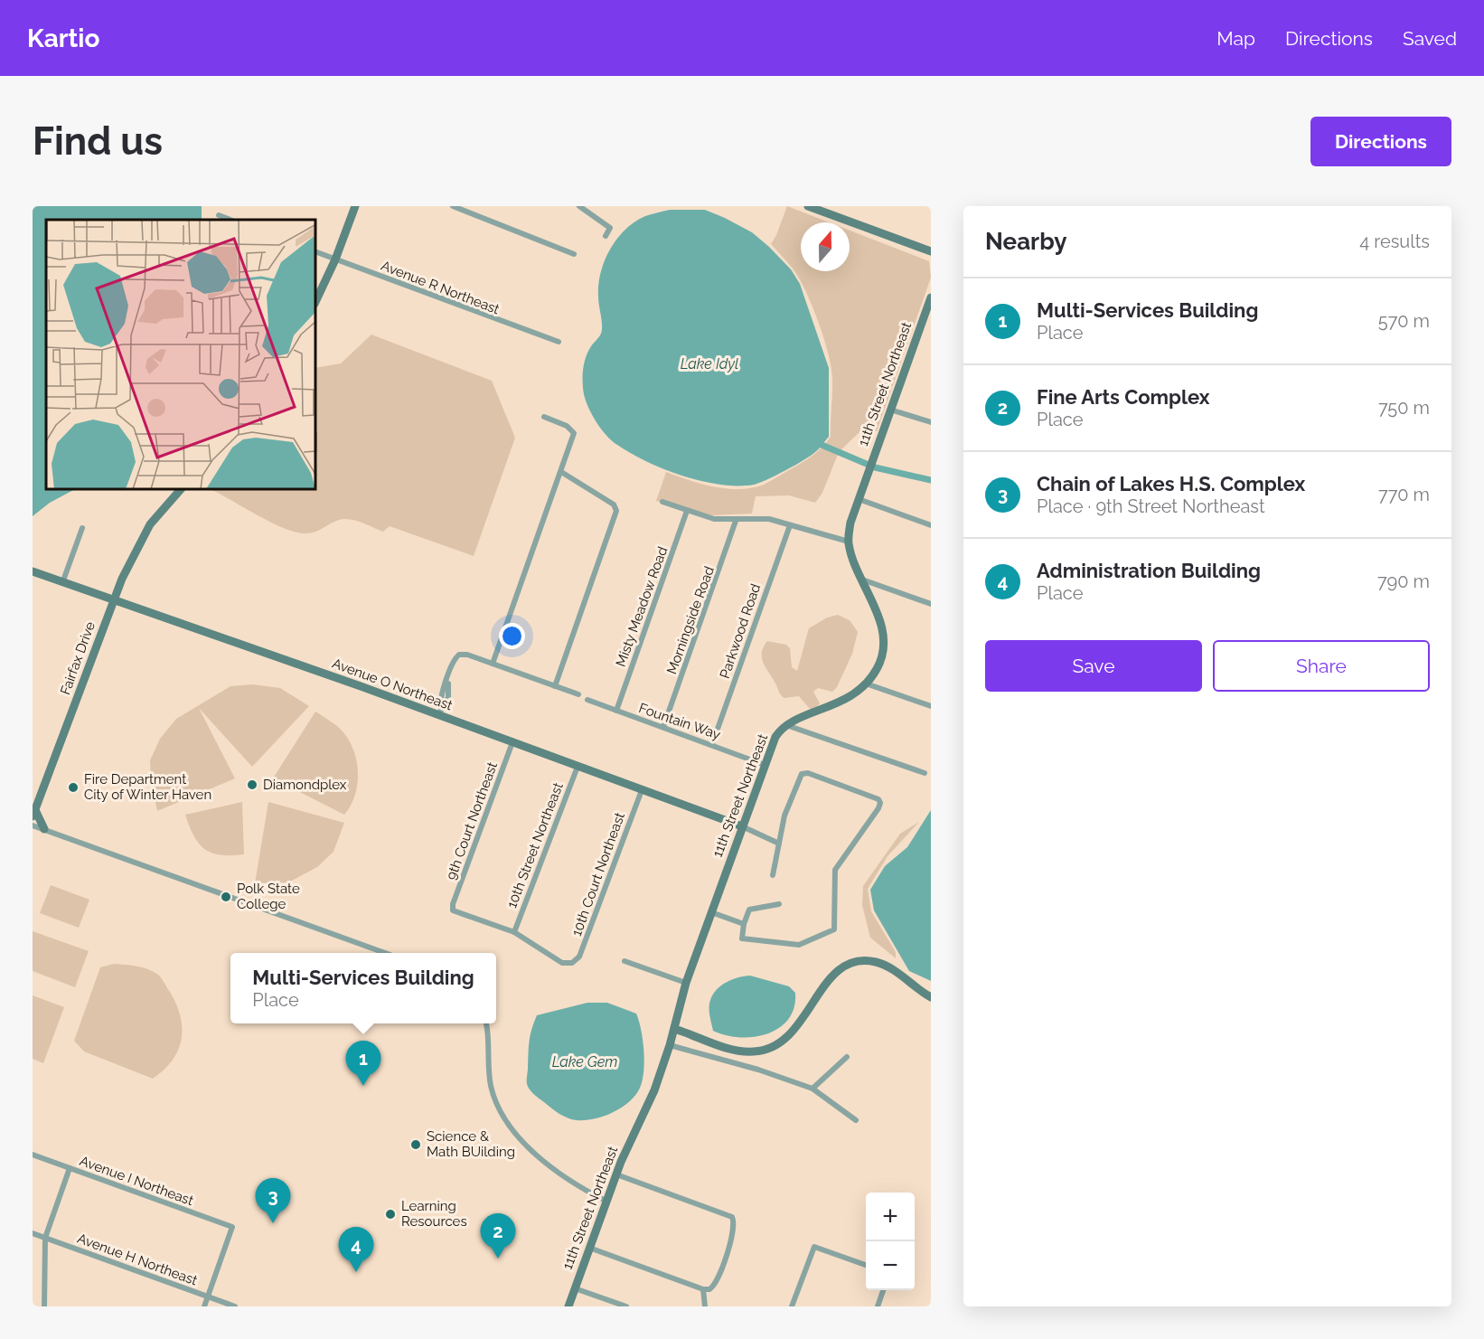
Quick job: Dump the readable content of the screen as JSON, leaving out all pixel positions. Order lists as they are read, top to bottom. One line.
{"streets":{"street":["Avenue R Northeast","11th Street Northeast","Misty Meadow Road","Morningside Road","Parkwood Road","Fairfax Drive","Avenue O Northeast","Fountain Way","9th Court Northeast","10th Street Northeast","10th Court Northeast","Avenue I Northeast","Avenue H Northeast"]},"crossings":[["11th Street Northeast","Avenue O Northeast"],["11th Street Northeast","Fountain Way"],["Misty Meadow Road","Fountain Way"],["Morningside Road","Fountain Way"],["Parkwood Road","Fountain Way"],["Fairfax Drive","Avenue O Northeast"],["Avenue O Northeast","9th Court Northeast"],["Avenue O Northeast","10th Street Northeast"],["Avenue O Northeast","10th Court Northeast"],["9th Court Northeast","10th Street Northeast"],["9th Court Northeast","10th Court Northeast"],["10th Street Northeast","10th Court Northeast"],["Avenue I Northeast","Avenue H Northeast"]],"water":["Lake Idyl","Lake Gem"],"places":["Diamondplex","Fire Department City of Winter Haven","Polk State College","Science & Math BUilding","Learning Resources"],"north":"top","page":{"header":"Kartio","nav":["Map","Directions","Saved"],"buttons":["Directions",["Save","Share"]],"title":"Find us","heading":["Nearby","4 results"],"list":[{"mark":"1","name":"Multi-Services Building","note":"Place","value":"570 m"},{"mark":"2","name":"Fine Arts Complex","note":"Place","value":"750 m"},{"mark":"3","name":"Chain of Lakes H.S. Complex","note":"Place · 9th Street Northeast","value":"770 m"},{"mark":"4","name":"Administration Building","note":"Place","value":"790 m"}],"popup":["Multi-Services Building","Place"],"pins":["1","3","2","4"],"map_buttons":["+","−"]}}
